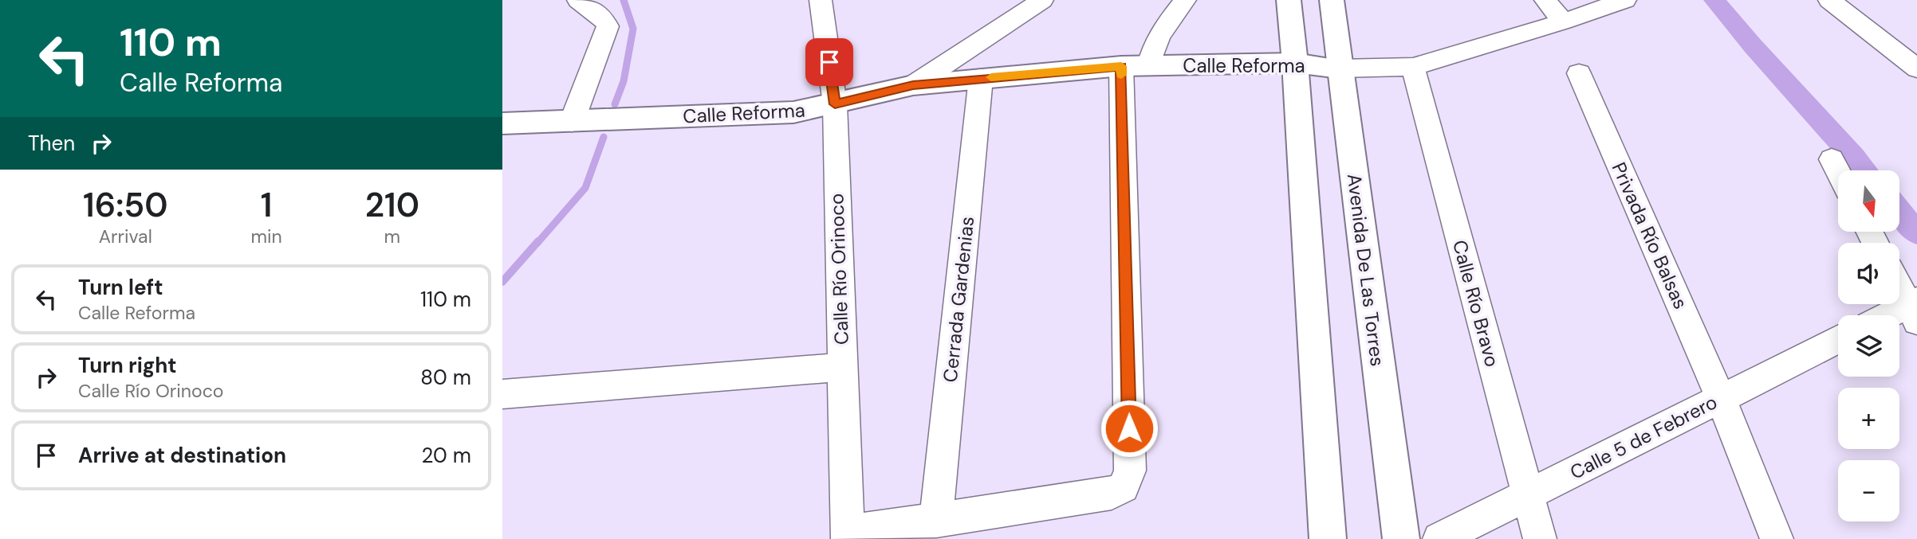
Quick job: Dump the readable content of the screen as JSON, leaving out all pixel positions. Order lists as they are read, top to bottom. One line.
{"streets":{"main road":["Calle Reforma","Avenida De Las Torres"],"street":["Privada Río Balsas","Calle Río Orinoco","Cerrada Gardenias","Calle Río Bravo","Calle 5 de Febrero"]},"crossings":[["Calle Reforma","Calle Río Orinoco"],["Calle Reforma","Avenida De Las Torres"],["Calle Reforma","Cerrada Gardenias"],["Privada Río Balsas","Calle 5 de Febrero"],["Calle Río Bravo","Calle 5 de Febrero"]],"north":"bottom","page":{"turn":["110 m","Calle Reforma"],"then":"Then","eta":["16:50","Arrival","1","min","210","m"],"map_buttons":["+","−"],"list":[{"name":"Turn left","note":"Calle Reforma","value":"110 m"},{"name":"Turn right","note":"Calle Río Orinoco","value":"80 m"},{"name":"Arrive at destination","value":"20 m"}]}}
